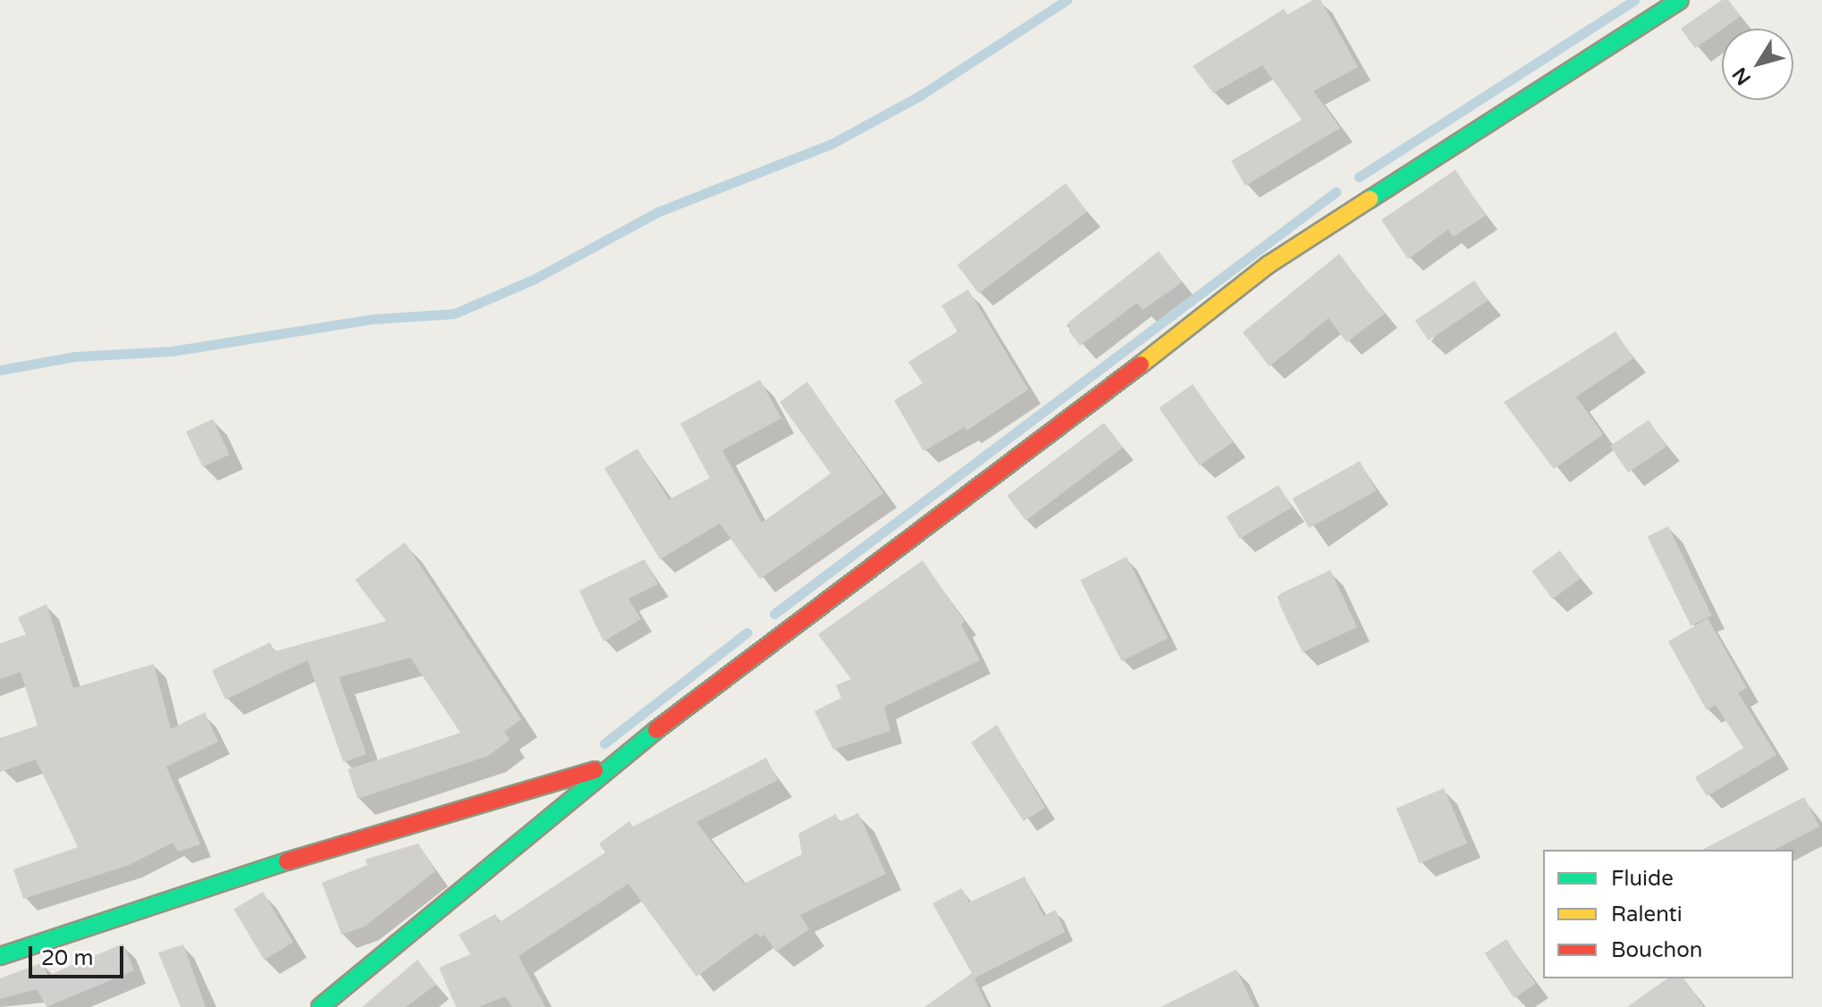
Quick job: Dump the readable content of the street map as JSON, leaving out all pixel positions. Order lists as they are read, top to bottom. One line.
{"legend":["Fluide","Ralenti","Bouchon"],"scale_bar":"20 m","north":"bottom left"}
